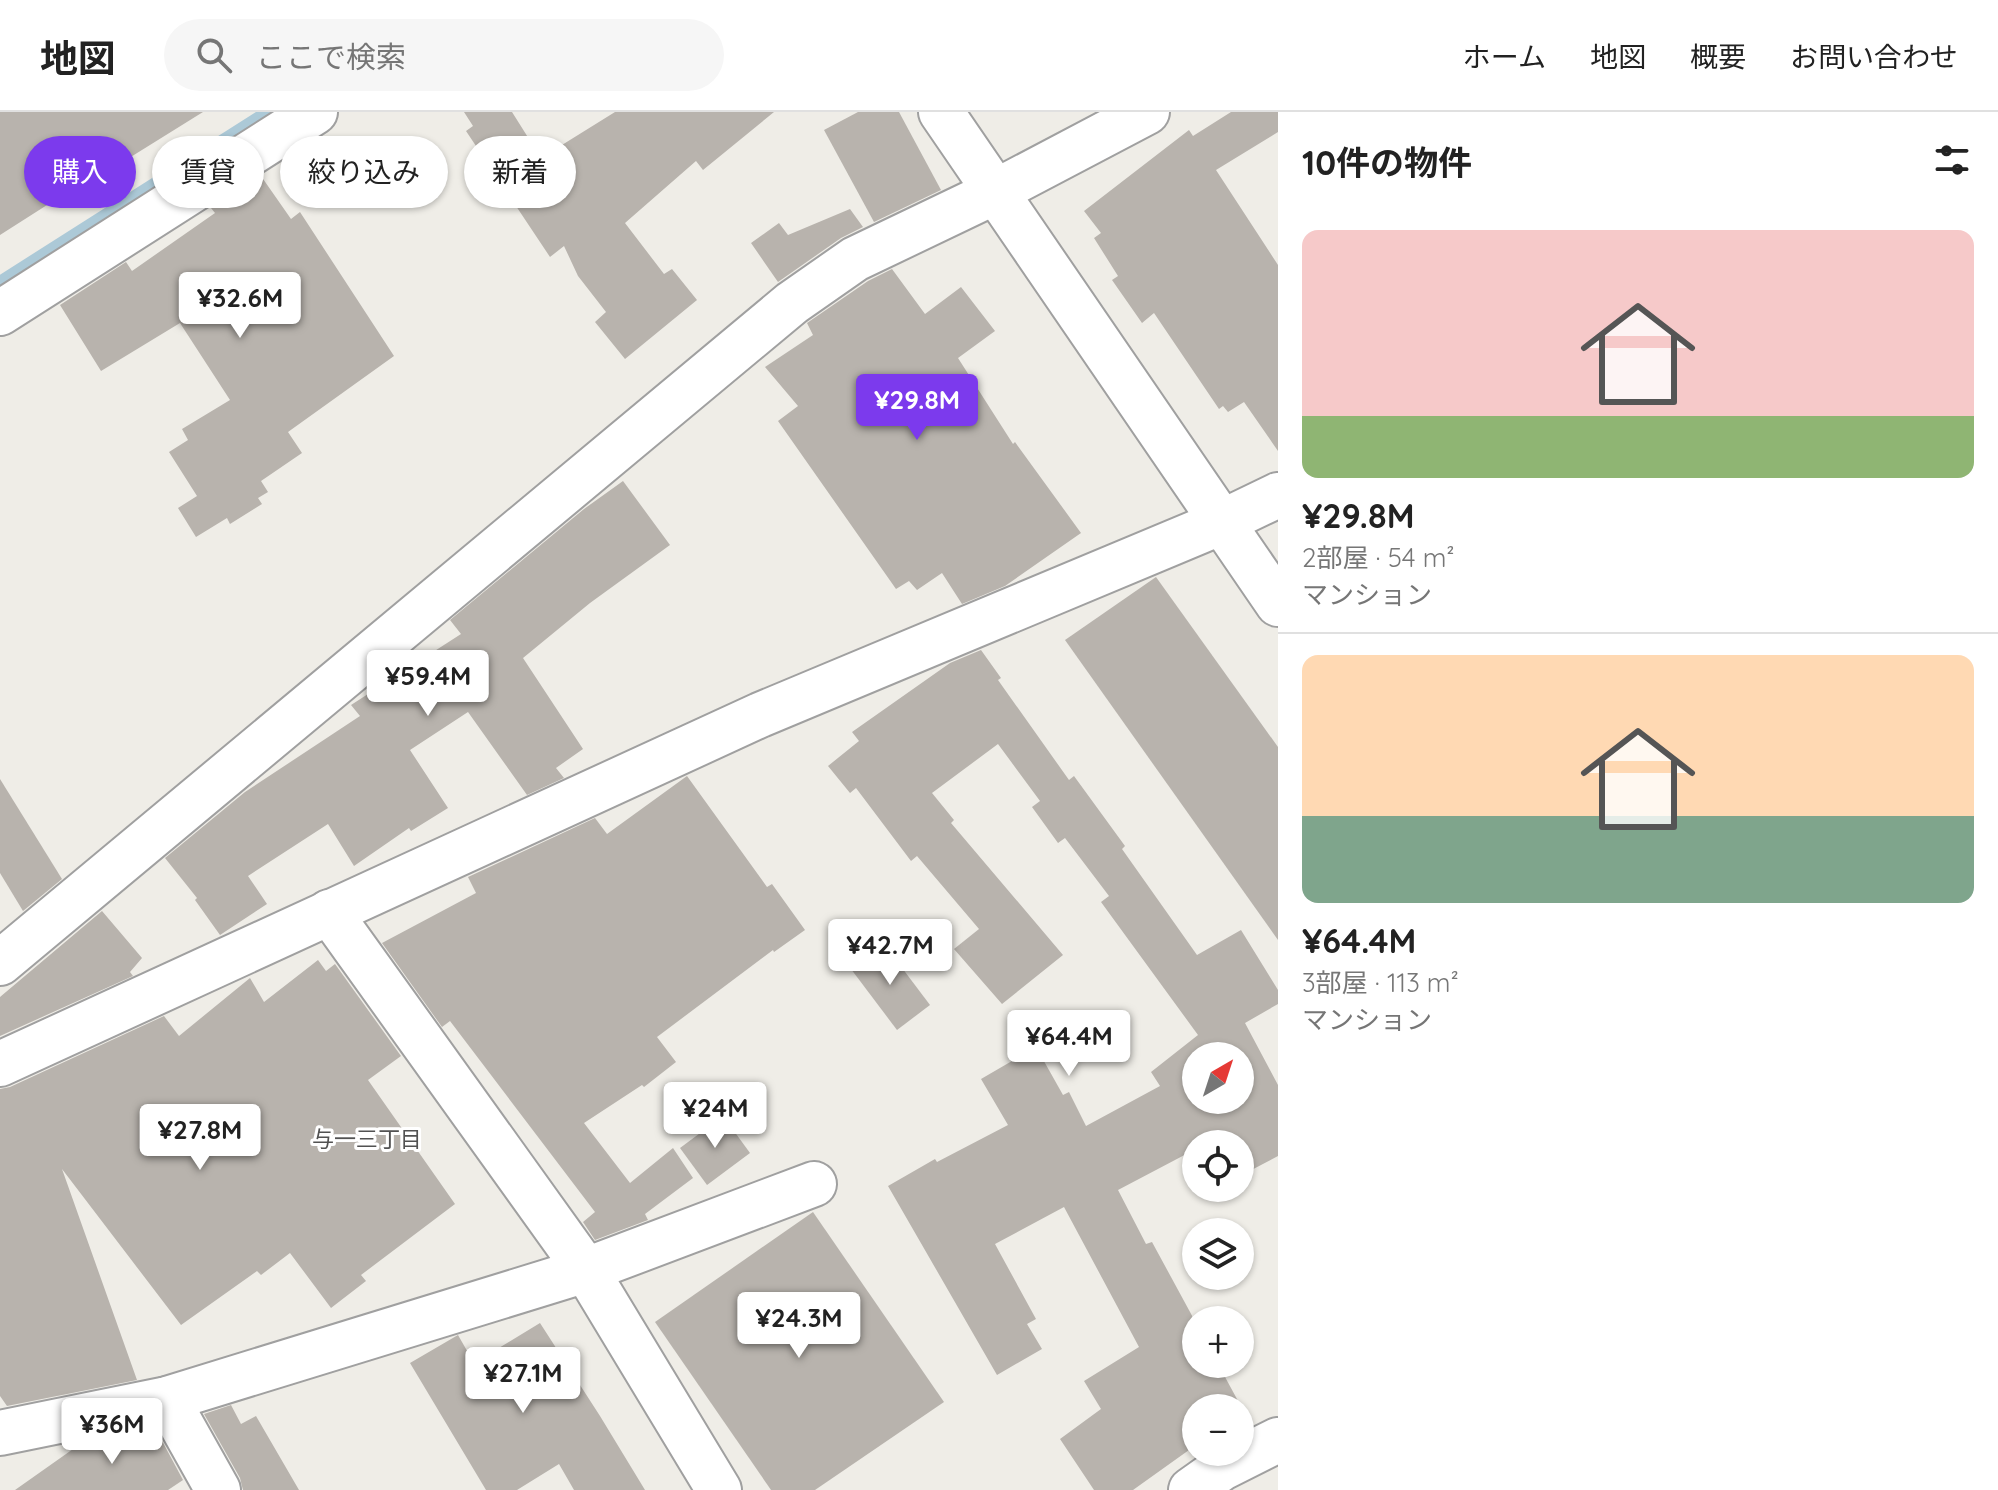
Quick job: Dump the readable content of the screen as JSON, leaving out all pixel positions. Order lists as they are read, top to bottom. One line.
{"districts":["与一三丁目"],"north":"top right","page":{"header":"地図","search":"ここで検索","nav":["ホーム","地図","概要","お問い合わせ"],"heading":"10件の物件","chip":["購入","賃貸","絞り込み","新着"],"list":[{"name":"¥29.8M","note":"2部屋 · 54 m² · マンション"},{"name":"¥64.4M","note":"3部屋 · 113 m² · マンション"}],"price":["¥32.6M","¥29.8M","¥59.4M","¥42.7M","¥64.4M","¥24M","¥27.8M","¥24.3M","¥27.1M","¥36M"],"map_buttons":["+","−"]}}
